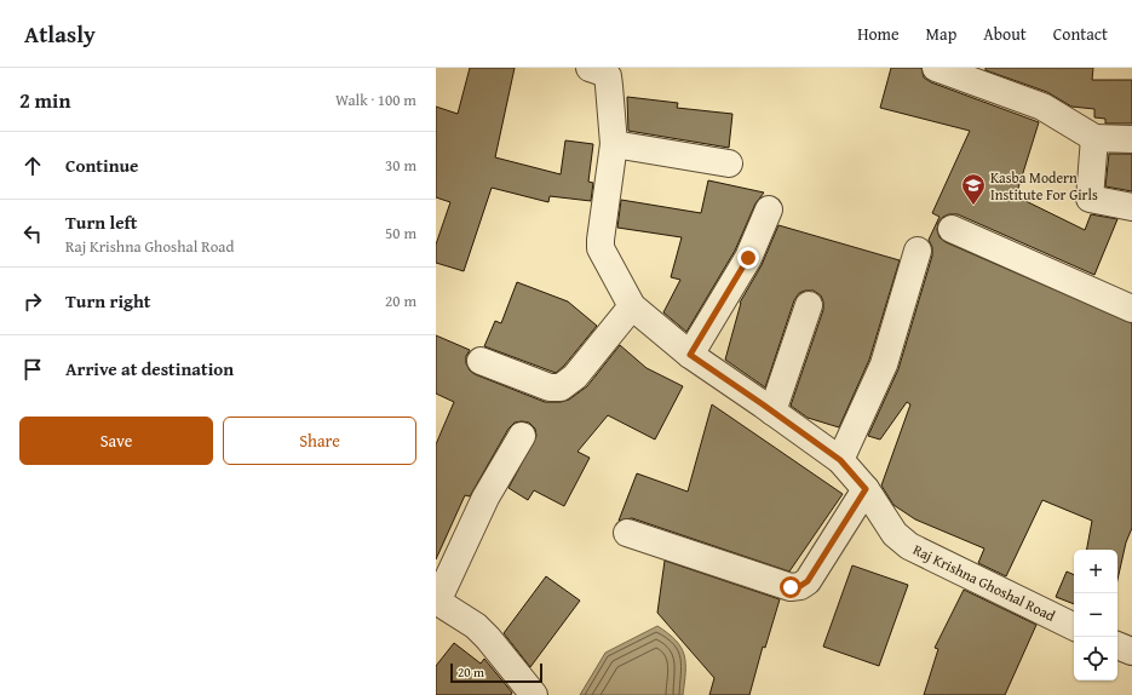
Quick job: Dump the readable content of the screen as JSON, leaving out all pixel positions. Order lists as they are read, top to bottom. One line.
{"streets":{"street":["Raj Krishna Ghoshal Road"]},"places":{"school or university":["Kasba Modern Institute For Girls"]},"scale_bar":"20 m","page":{"header":"Atlasly","nav":["Home","Map","About","Contact"],"heading":["2 min","Walk · 100 m"],"list":[["Continue","30 m"],["Turn left","Raj Krishna Ghoshal Road","50 m"],["Turn right","20 m"],"Arrive at destination"],"buttons":["Save","Share"],"map_buttons":["+","−"],"scale":"20 m"}}
